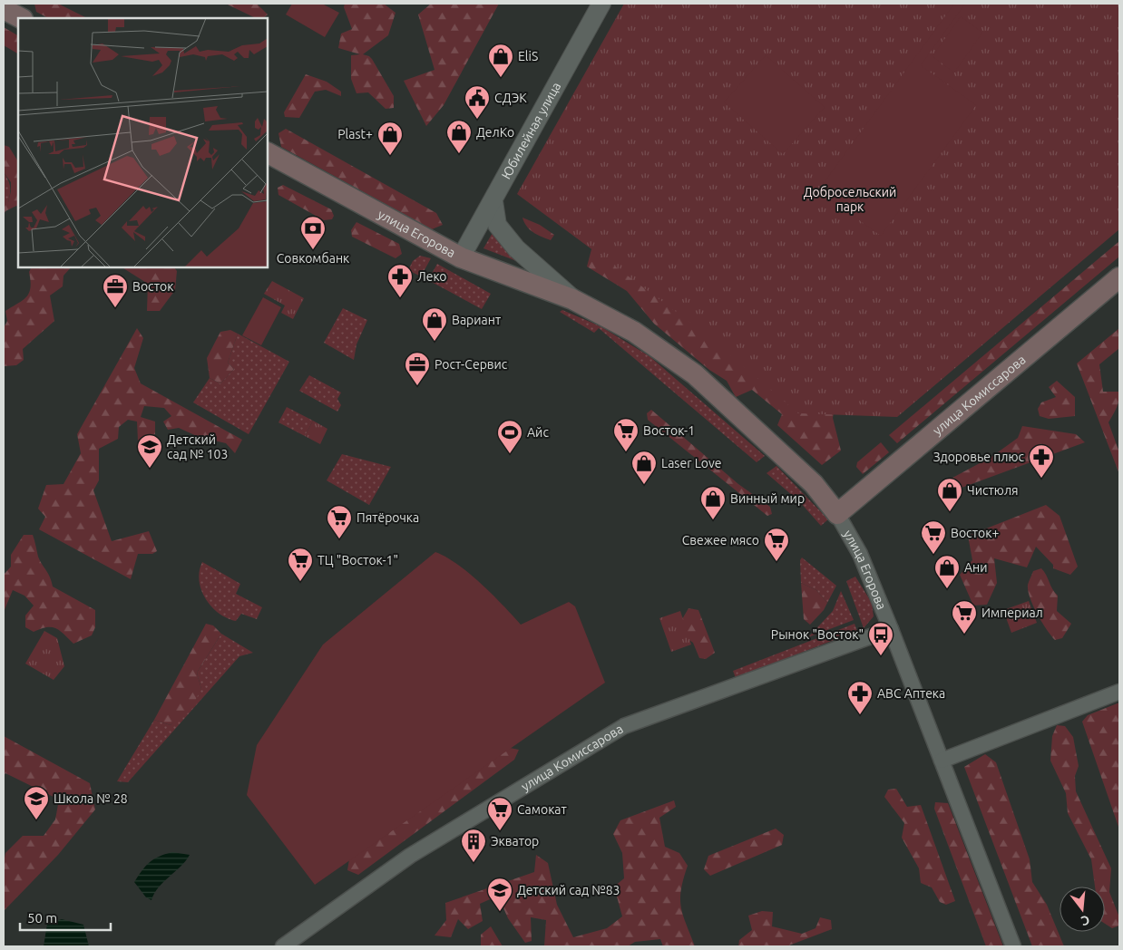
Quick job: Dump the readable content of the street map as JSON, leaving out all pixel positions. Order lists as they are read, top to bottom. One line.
{"streets":{"main road":["улица Егорова","улица Комиссарова"],"street":["Юбилейная улица"]},"crossings":[["Юбилейная улица","улица Егорова"],["улица Егорова","улица Комиссарова"]],"parks":["Добросельский парк"],"places":{"shop":["EliS","ДелКо","Plast+","Вариант","Laser Love","Чистюля","Винный мир","Ани"],"public building":["СДЭК"],"bank":["Совкомбанк"],"pharmacy":["Леко","Здоровье плюс","ABC Аптека"],"office":["Восток","Рост-Сервис"],"supermarket":["Восток-1","Пятёрочка","Восток+","Свежее мясо","ТЦ \"Восток-1\"","Империал","Самокат"],"sports":["Айс"],"school or university":["Детский сад № 103","Школа № 28","Детский сад №83"],"bus stop":["Рынок \"Восток\""],"building":["Экватор"]},"scale_bar":"50 m","north":"bottom"}
